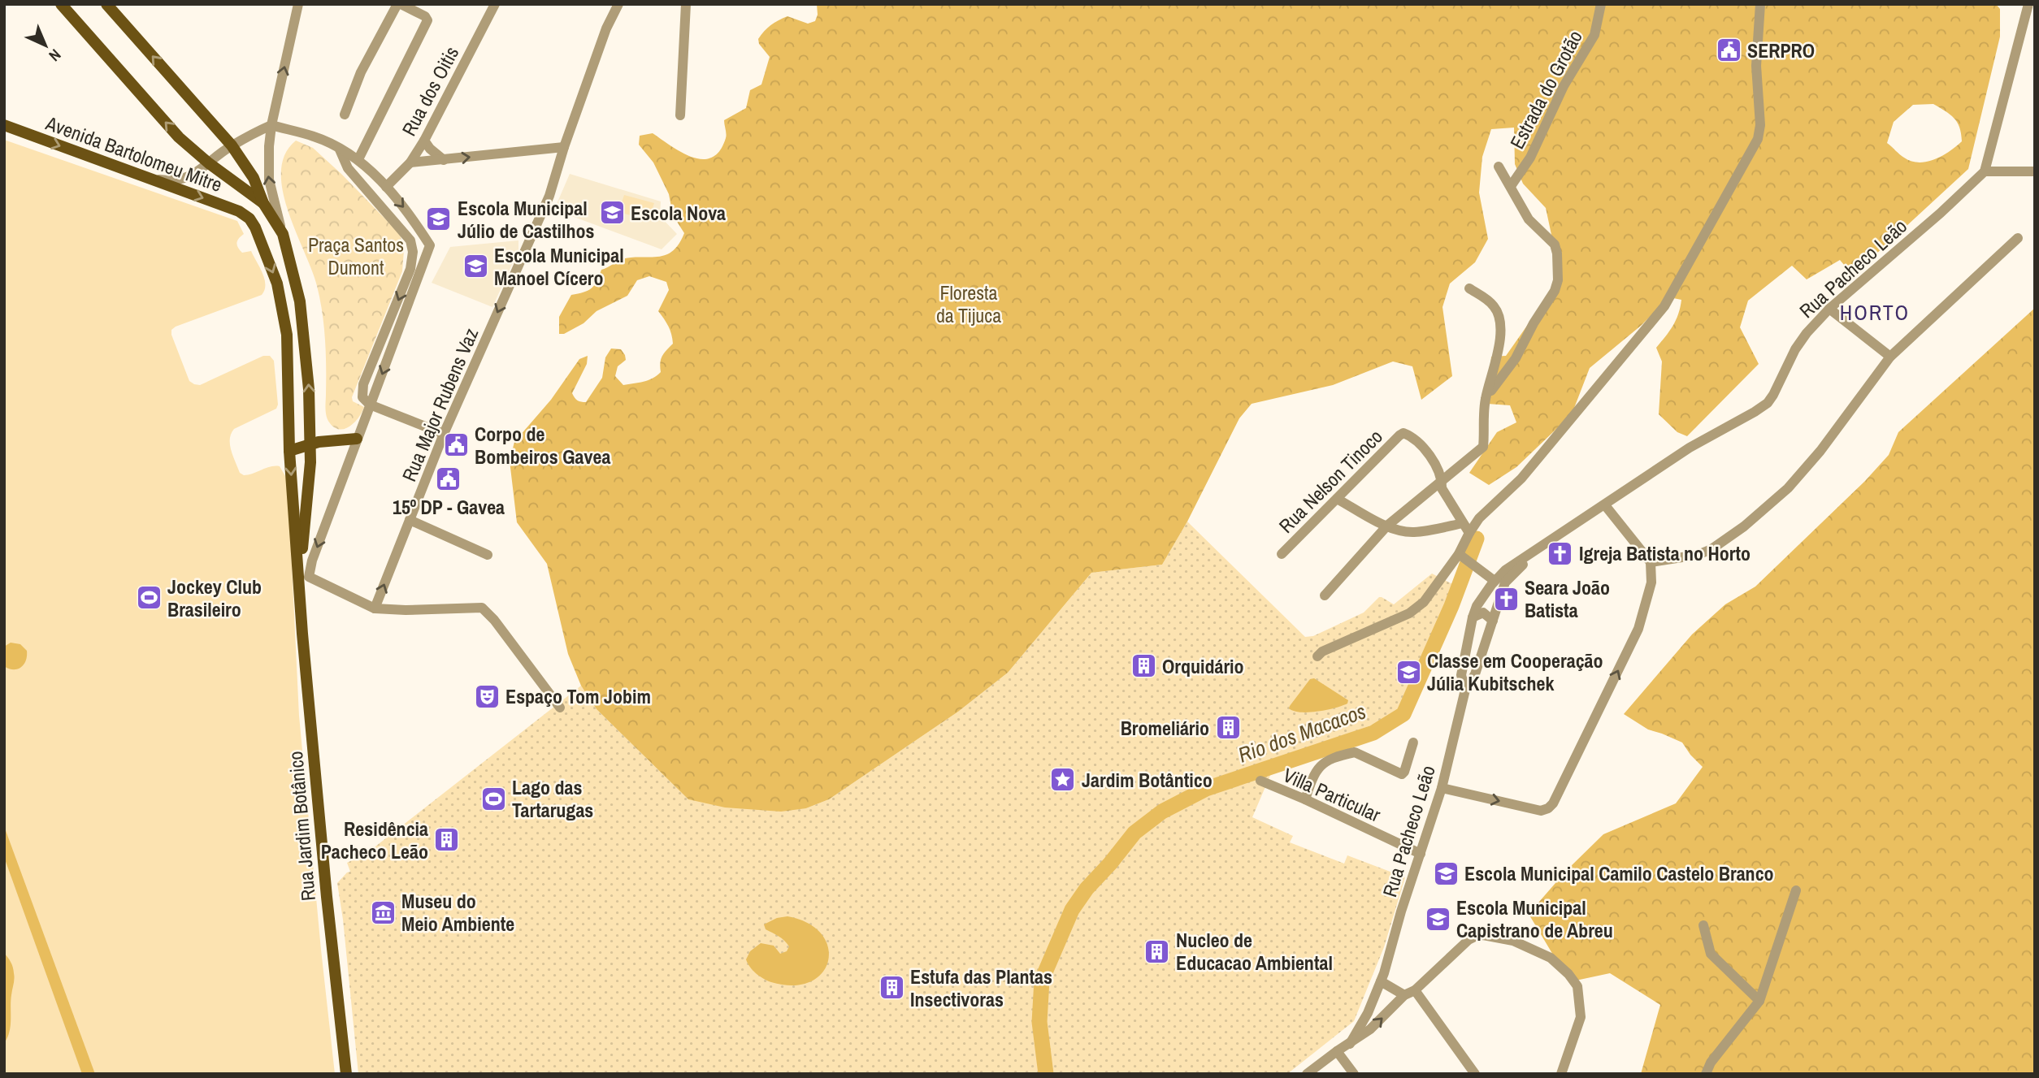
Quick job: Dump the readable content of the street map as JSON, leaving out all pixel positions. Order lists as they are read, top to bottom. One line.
{"streets":{"main road":["Avenida Bartolomeu Mitre","Rua Jardim Botânico"],"street":["Estrada do Grotão","Rua dos Oitis","Rua Pacheco Leão","Rua Major Rubens Vaz","Rua Nelson Tinoco","Villa Particular"]},"crossings":[["Avenida Bartolomeu Mitre","Rua Jardim Botânico"],["Rua Pacheco Leão","Villa Particular"]],"one_way":["Avenida Bartolomeu Mitre"],"districts":["HORTO"],"water":["Rio dos Macacos"],"parks":["Praça Santos Dumont","Floresta da Tijuca"],"places":{"public building":["SERPRO","Corpo de Bombeiros Gavea","15º DP - Gavea"],"school or university":["Escola Nova","Escola Municipal Júlio de Castilhos","Escola Municipal Manoel Cícero","Classe em Cooperação Júlia Kubitschek","Escola Municipal Camilo Castelo Branco","Escola Municipal Capistrano de Abreu"],"church":["Igreja Batista no Horto","Seara João Batista"],"sports":["Jockey Club Brasileiro","Lago das Tartarugas"],"building":["Orquidário","Bromeliário","Residência Pacheco Leão","Nucleo de Educacao Ambiental","Estufa das Plantas Insectivoras"],"theatre":["Espaço Tom Jobim"],"place":["Jardim Botântico"],"museum":["Museu do Meio Ambiente"]},"north":"bottom right"}
